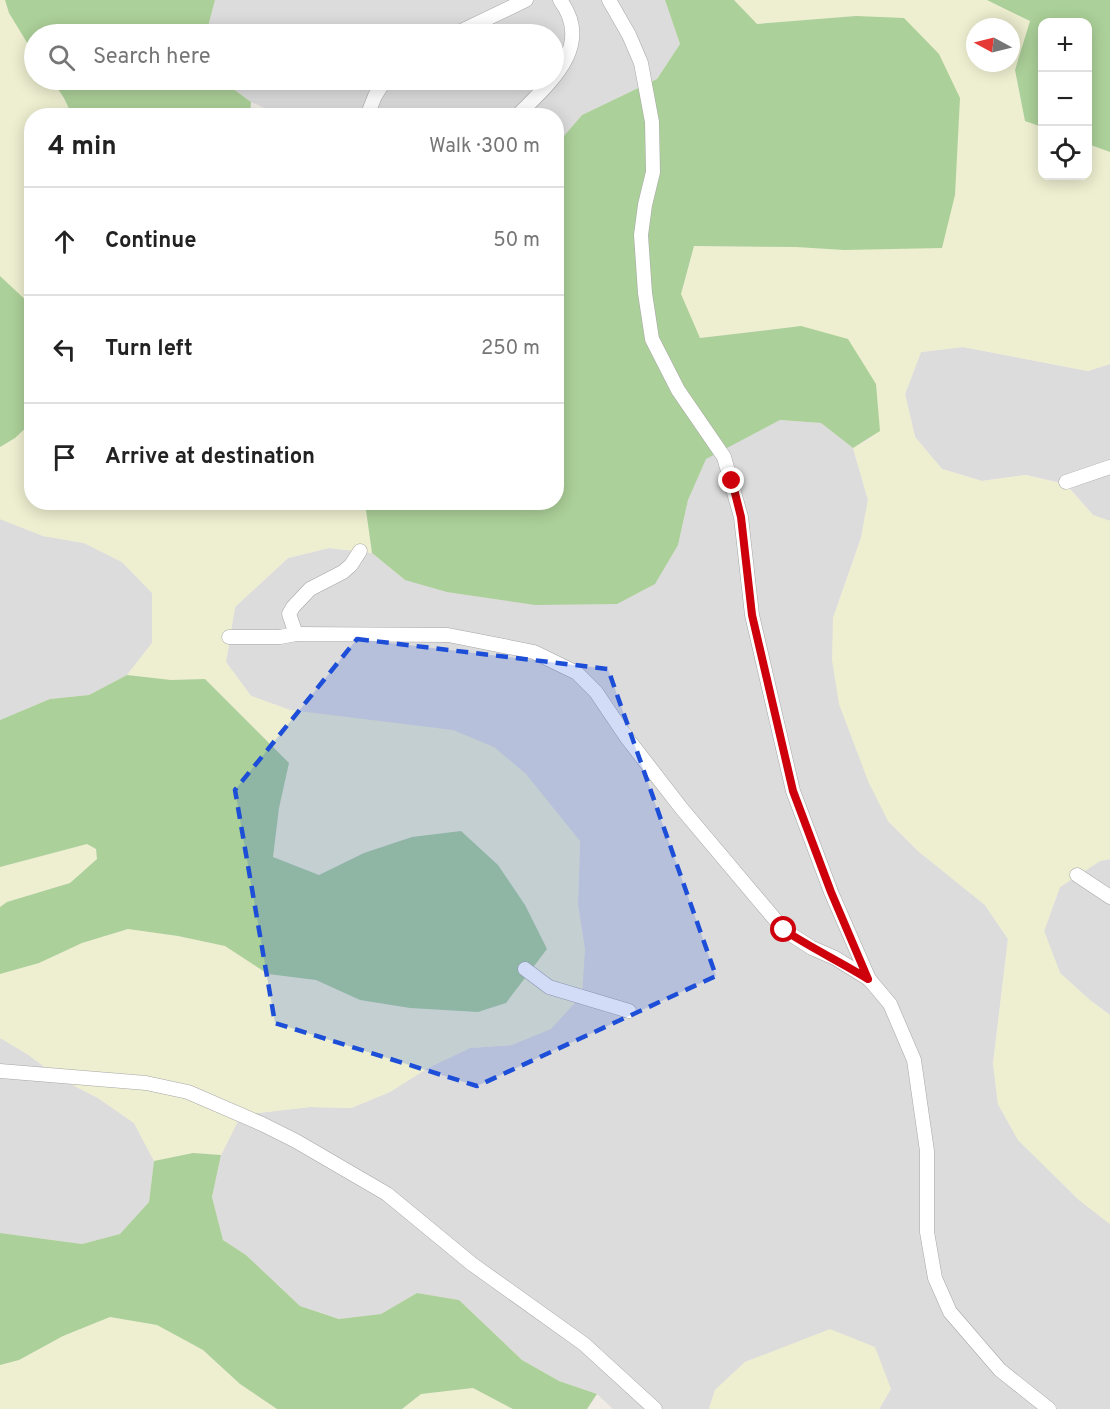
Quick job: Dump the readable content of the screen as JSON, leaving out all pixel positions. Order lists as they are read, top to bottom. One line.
{"north":"left","page":{"map_buttons":["+","−"],"search":"Search here","heading":["4 min","Walk · 300 m"],"list":[["Continue","50 m"],["Turn left","250 m"],"Arrive at destination"]}}
